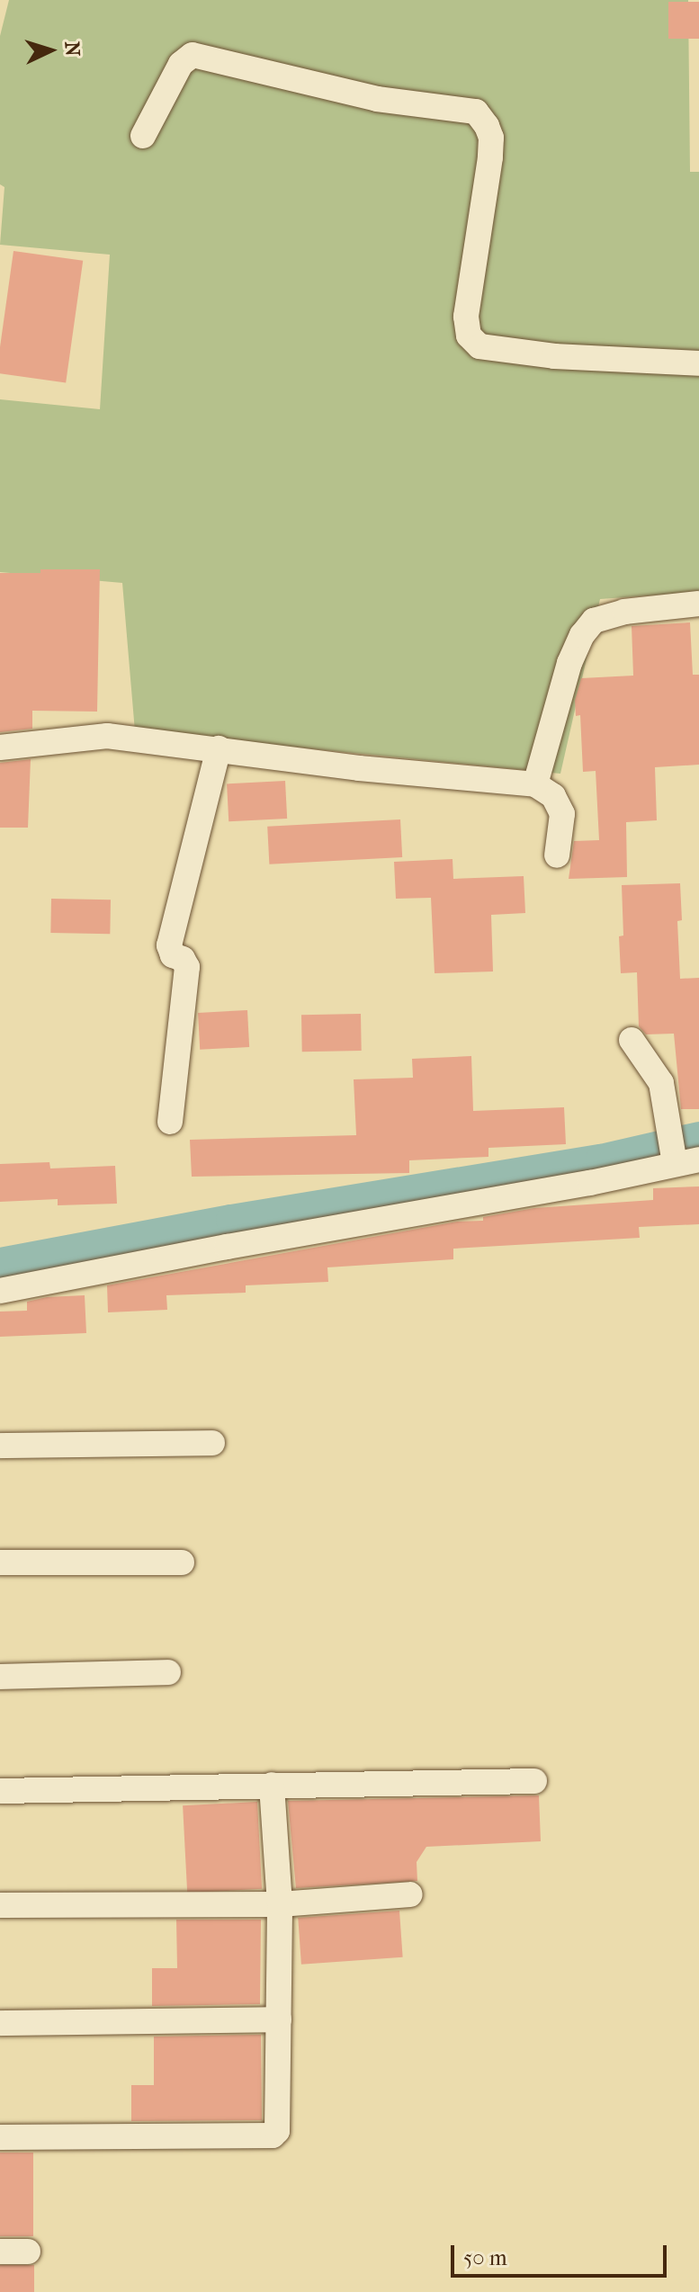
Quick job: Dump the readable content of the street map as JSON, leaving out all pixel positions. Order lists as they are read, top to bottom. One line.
{"scale_bar":"50 m","north":"right"}
